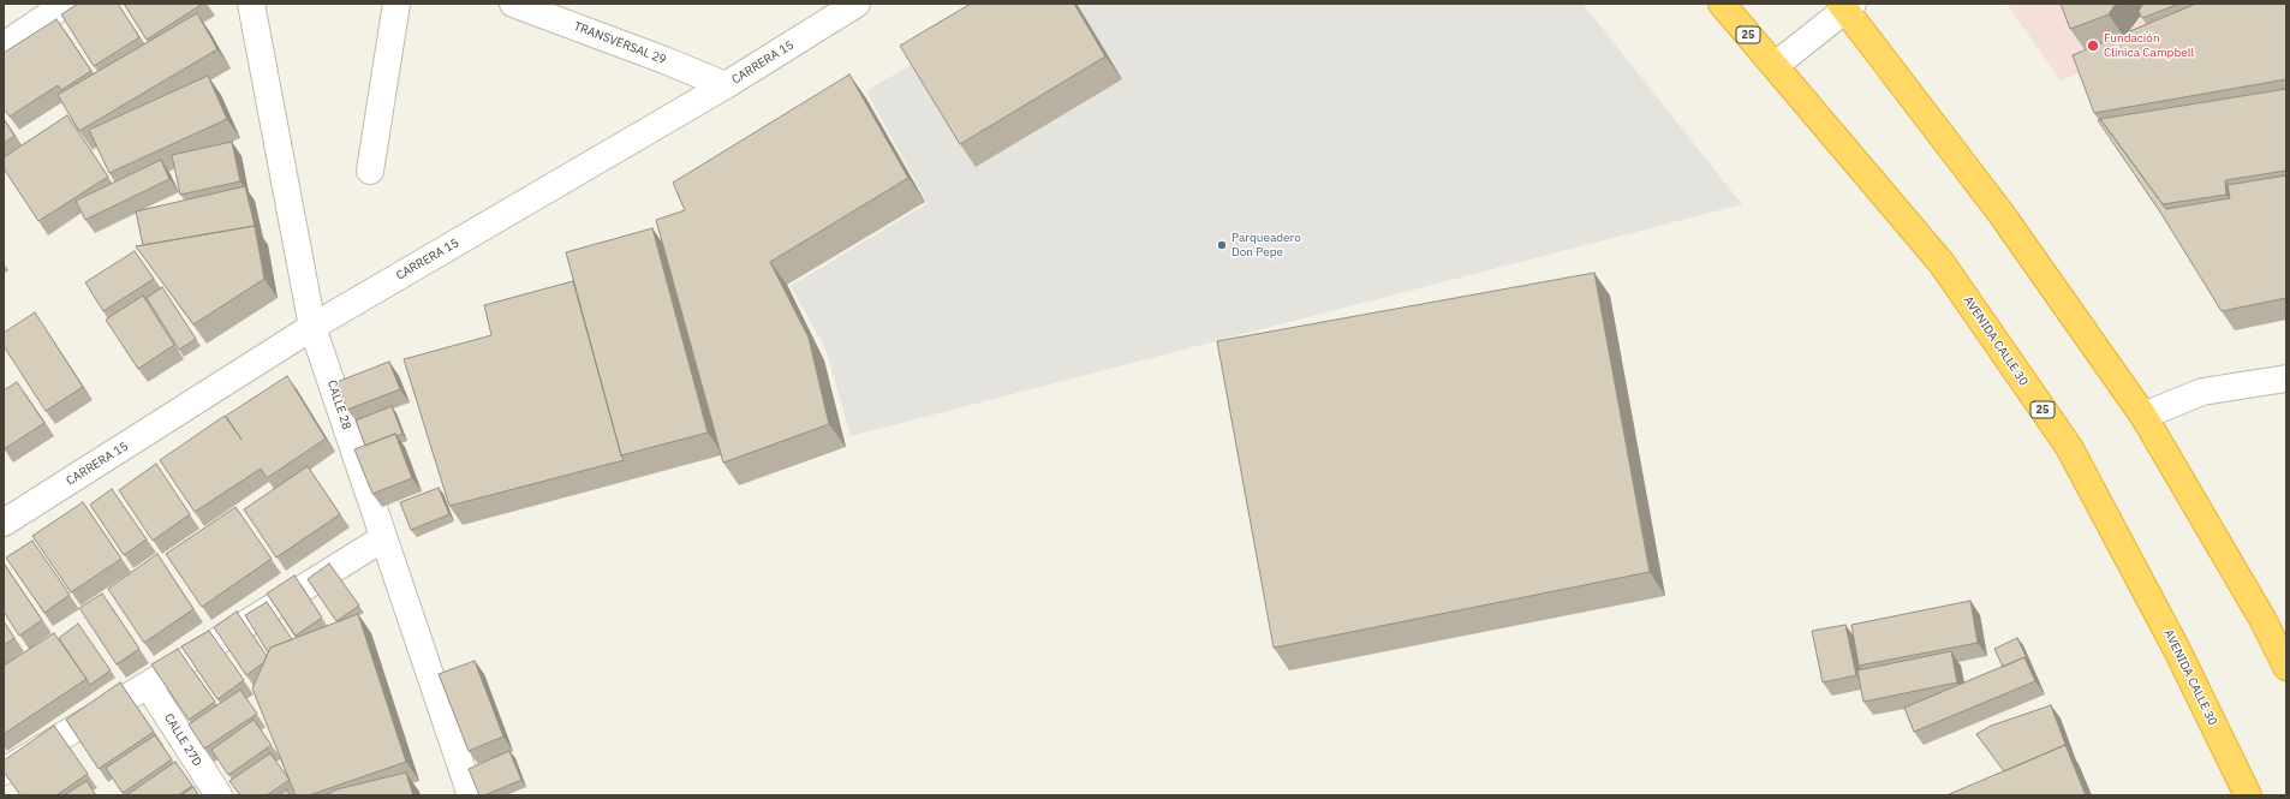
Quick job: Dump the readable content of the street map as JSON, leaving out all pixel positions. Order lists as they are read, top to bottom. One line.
{"streets":{"highway":["25","AVENIDA CALLE 30"],"street":["TRANSVERSAL 29","CARRERA 15","CALLE 28","CALLE 27D"]},"crossings":[["TRANSVERSAL 29","CARRERA 15"],["CARRERA 15","CALLE 28"]],"places":["Fundación Clínica Campbell","Parqueadero Don Pepe"]}
